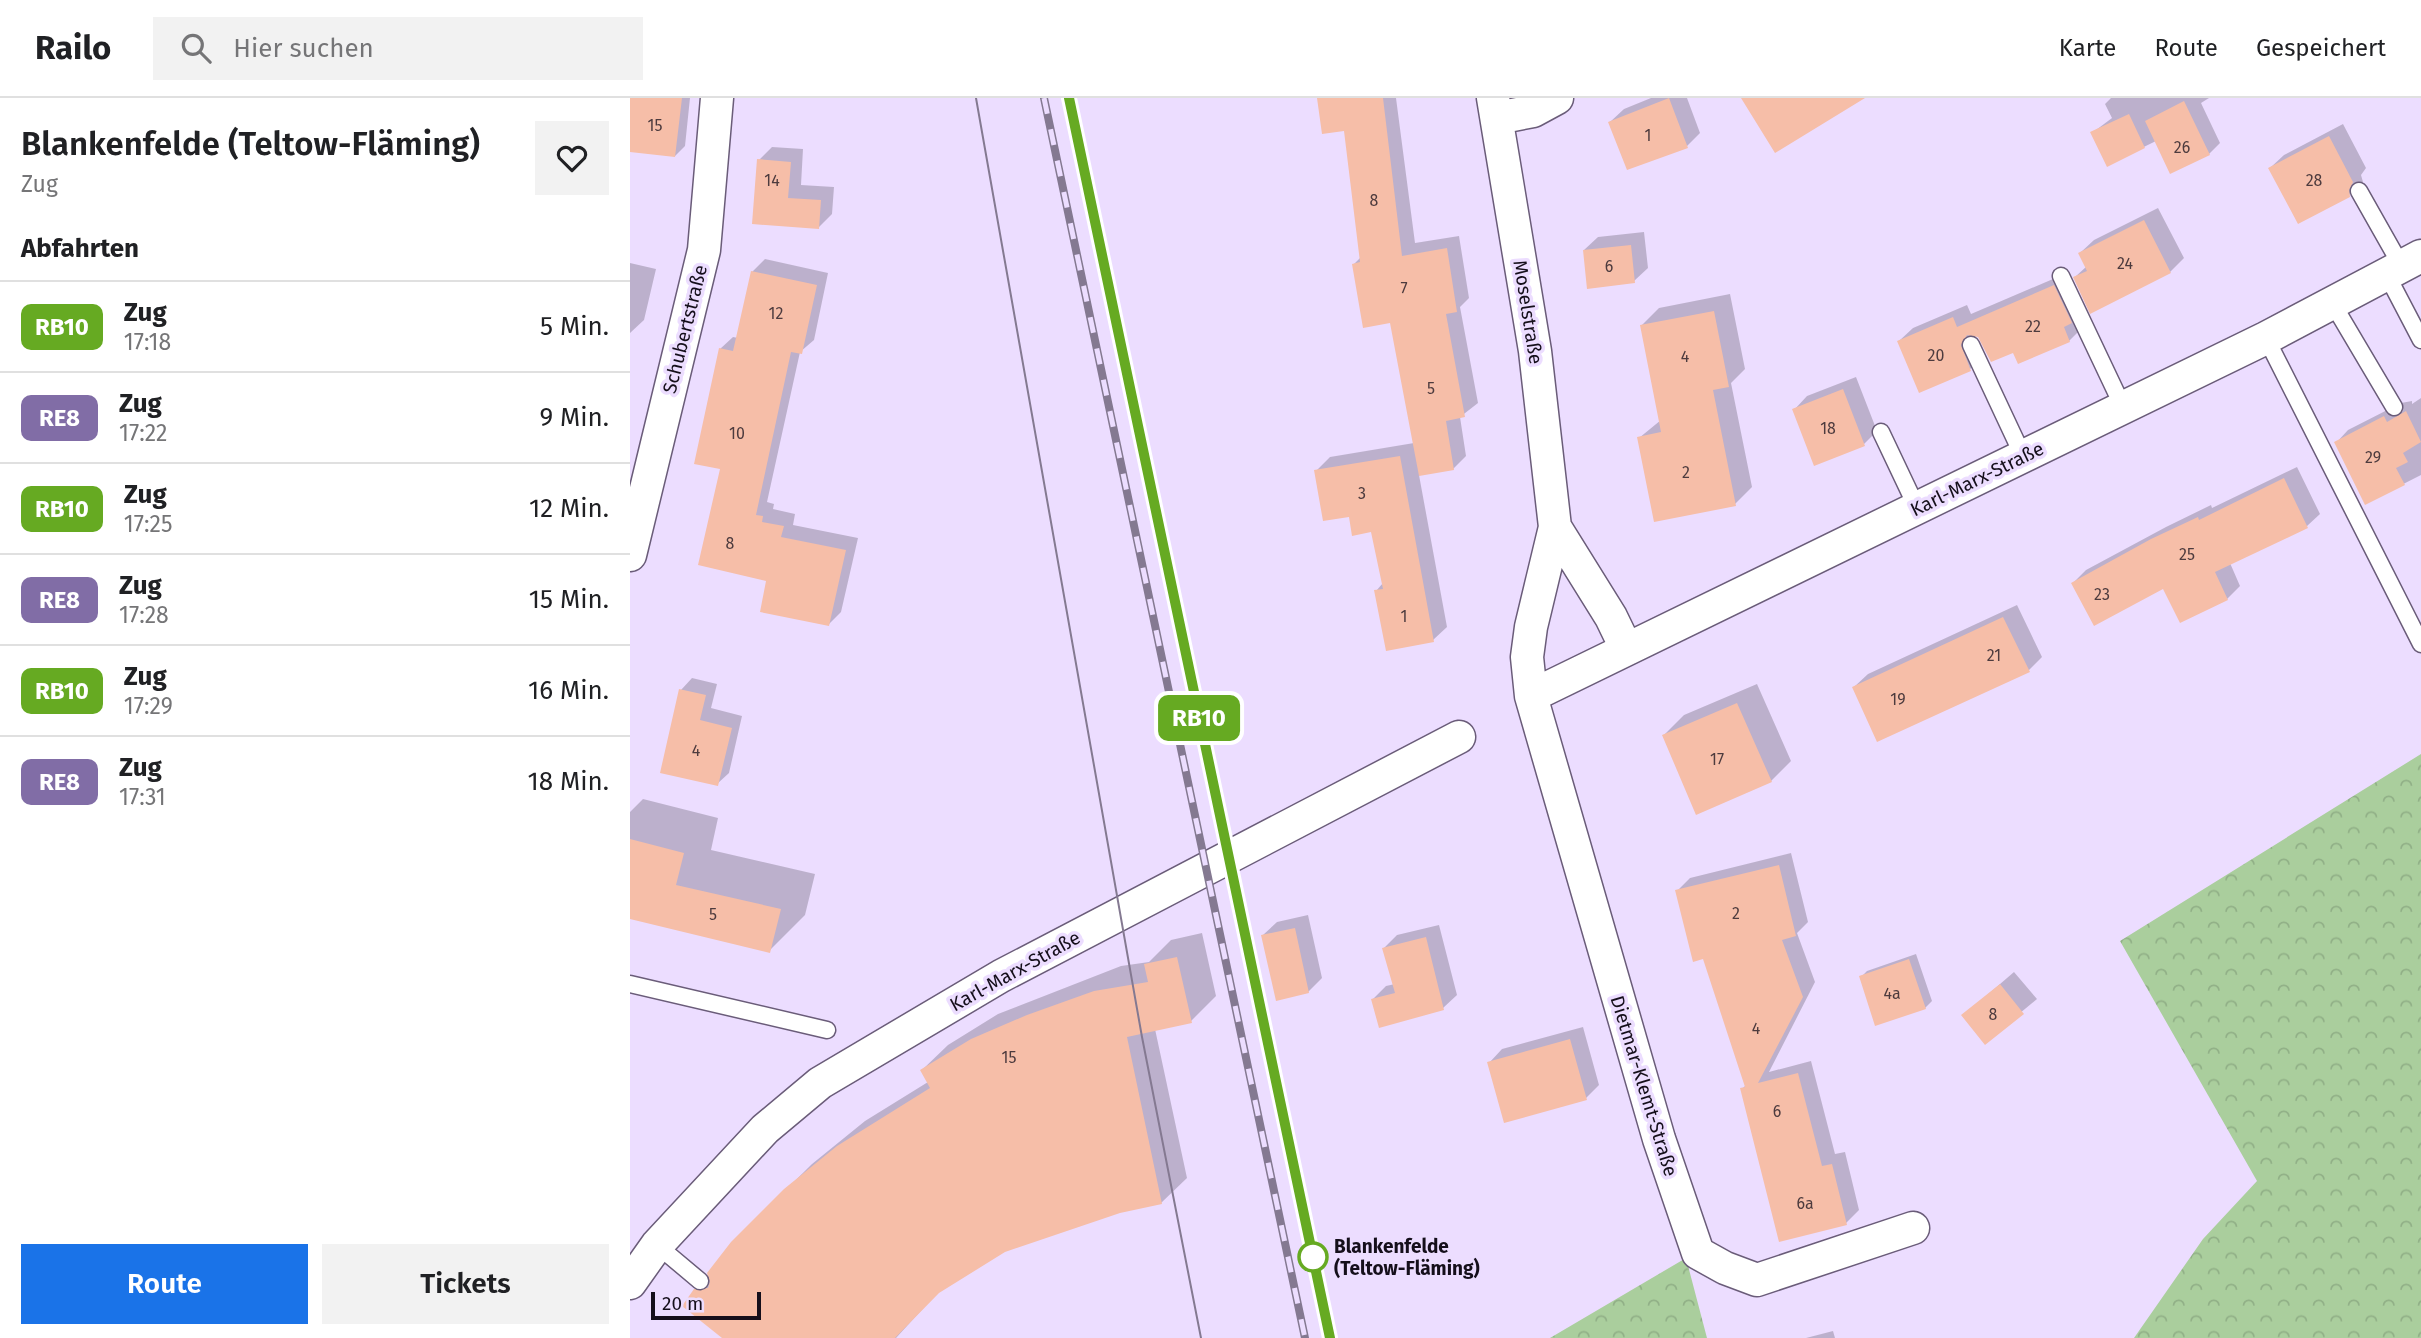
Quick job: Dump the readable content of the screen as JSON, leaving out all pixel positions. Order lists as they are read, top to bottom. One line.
{"streets":{"street":["Moselstraße","Schubertstraße","Karl-Marx-Straße","Dietmar-Klemt-Straße"]},"crossings":[["Moselstraße","Karl-Marx-Straße"],["Moselstraße","Dietmar-Klemt-Straße"],["Karl-Marx-Straße","Dietmar-Klemt-Straße"]],"places":["Blankenfelde (Teltow-Fläming)"],"house_numbers":["15","1","26","14","28","8","24","6","7","12","22","20","4","5","18","10","29","2","3","8","25","23","1","21","19","4","17","2","5","4a","8","4","15","6","6a"],"scale_bar":"20 m","page":{"header":"Railo","search":"Hier suchen","nav":["Karte","Route","Gespeichert"],"heading":[["Blankenfelde (Teltow-Fläming)","Zug"],"Abfahrten"],"on_map":"RB10","list":[{"mark":"RB10","name":"Zug","note":"17:18","value":"5 Min."},{"mark":"RE8","name":"Zug","note":"17:22","value":"9 Min."},{"mark":"RB10","name":"Zug","note":"17:25","value":"12 Min."},{"mark":"RE8","name":"Zug","note":"17:28","value":"15 Min."},{"mark":"RB10","name":"Zug","note":"17:29","value":"16 Min."},{"mark":"RE8","name":"Zug","note":"17:31","value":"18 Min."}],"buttons":["Route","Tickets"],"scale":"20 m"}}
